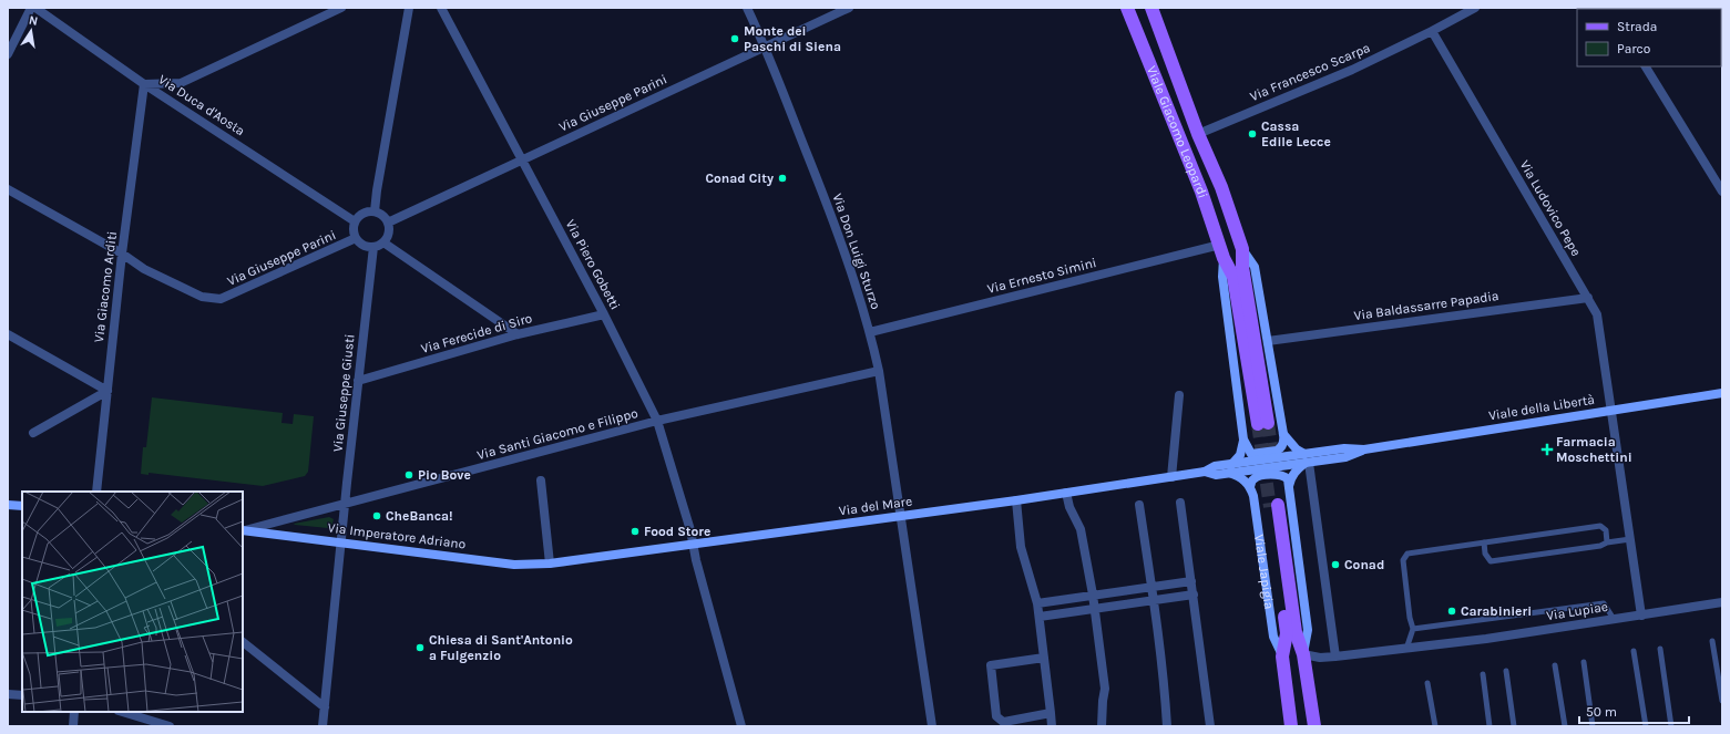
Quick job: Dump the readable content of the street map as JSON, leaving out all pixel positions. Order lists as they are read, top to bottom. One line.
{"streets":{"main road":["Viale Giacomo Leopardi","Viale della Libertà","Via del Mare","Via Imperatore Adriano","Viale Japigia"],"street":["Via Francesco Scarpa","Via Giuseppe Parini","Via Duca d'Aosta","Via Ludovico Pepe","Via Don Luigi Sturzo","Via Piero Gobetti","Via Ernesto Simini","Via Giacomo Arditi","Via Baldassarre Papadia","Via Ferecide di Siro","Via Giuseppe Giusti","Via Santi Giacomo e Filippo","Via Lupiae"]},"crossings":[["Via Francesco Scarpa","Viale Giacomo Leopardi"],["Via Francesco Scarpa","Via Ludovico Pepe"],["Via Giuseppe Parini","Via Duca d'Aosta"],["Via Giuseppe Parini","Via Don Luigi Sturzo"],["Via Giuseppe Parini","Via Piero Gobetti"],["Via Giuseppe Parini","Via Giacomo Arditi"],["Via Giuseppe Parini","Via Giuseppe Giusti"],["Via Duca d'Aosta","Via Giacomo Arditi"],["Via Duca d'Aosta","Via Giuseppe Giusti"],["Viale Giacomo Leopardi","Via Ernesto Simini"],["Viale Giacomo Leopardi","Via Baldassarre Papadia"],["Via Ludovico Pepe","Via Baldassarre Papadia"],["Via Ludovico Pepe","Viale della Libertà"],["Via Ludovico Pepe","Via Lupiae"],["Via Don Luigi Sturzo","Via Ernesto Simini"],["Via Don Luigi Sturzo","Via Santi Giacomo e Filippo"],["Via Don Luigi Sturzo","Via del Mare"],["Via Piero Gobetti","Via Ferecide di Siro"],["Via Piero Gobetti","Via Santi Giacomo e Filippo"],["Via Piero Gobetti","Via del Mare"],["Via Ferecide di Siro","Via Giuseppe Giusti"],["Via Giuseppe Giusti","Via Santi Giacomo e Filippo"],["Via Giuseppe Giusti","Via Imperatore Adriano"],["Viale della Libertà","Via del Mare"],["Via Santi Giacomo e Filippo","Via Imperatore Adriano"],["Via del Mare","Via Imperatore Adriano"],["Viale Japigia","Via Lupiae"]],"places":{"other":["Monte dei Paschi di Siena","Cassa Edile Lecce","Conad City","Pio Bove","CheBanca!","Food Store","Conad","Carabinieri","Chiesa di Sant'Antonio a Fulgenzio"],"health":["Farmacia Moschettini"]},"legend":["Strada","Parco"],"scale_bar":"50 m","north":"top"}
